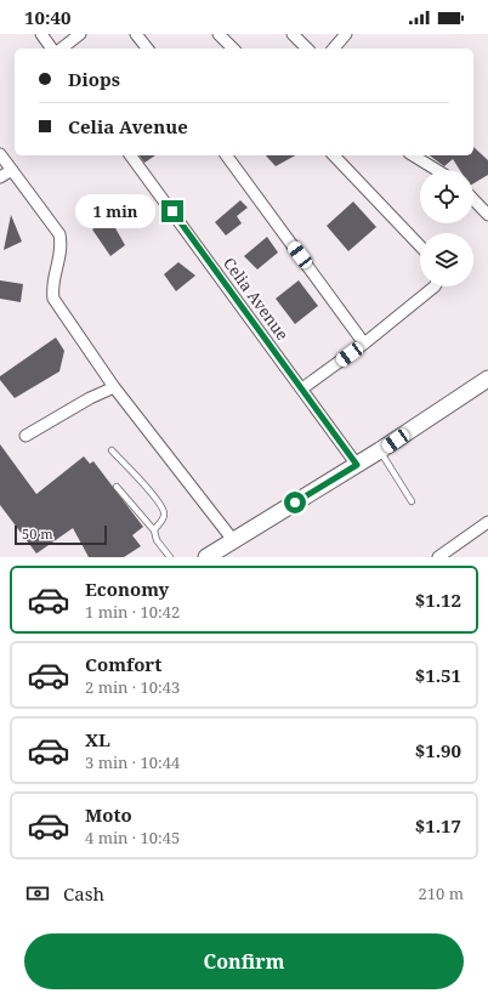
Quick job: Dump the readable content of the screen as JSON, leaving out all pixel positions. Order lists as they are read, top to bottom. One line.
{"streets":{"street":["Celia Avenue"]},"scale_bar":"50 m","page":{"status":"10:40","banner":["Diops","Celia Avenue"],"bubble":"1 min","scale":"50 m","list":[{"name":"Economy","note":"1 min · 10:42","value":"$1.12"},{"name":"Comfort","note":"2 min · 10:43","value":"$1.51"},{"name":"XL","note":"3 min · 10:44","value":"$1.90"},{"name":"Moto","note":"4 min · 10:45","value":"$1.17"}],"pay":["Cash","210 m"],"buttons":"Confirm"}}
